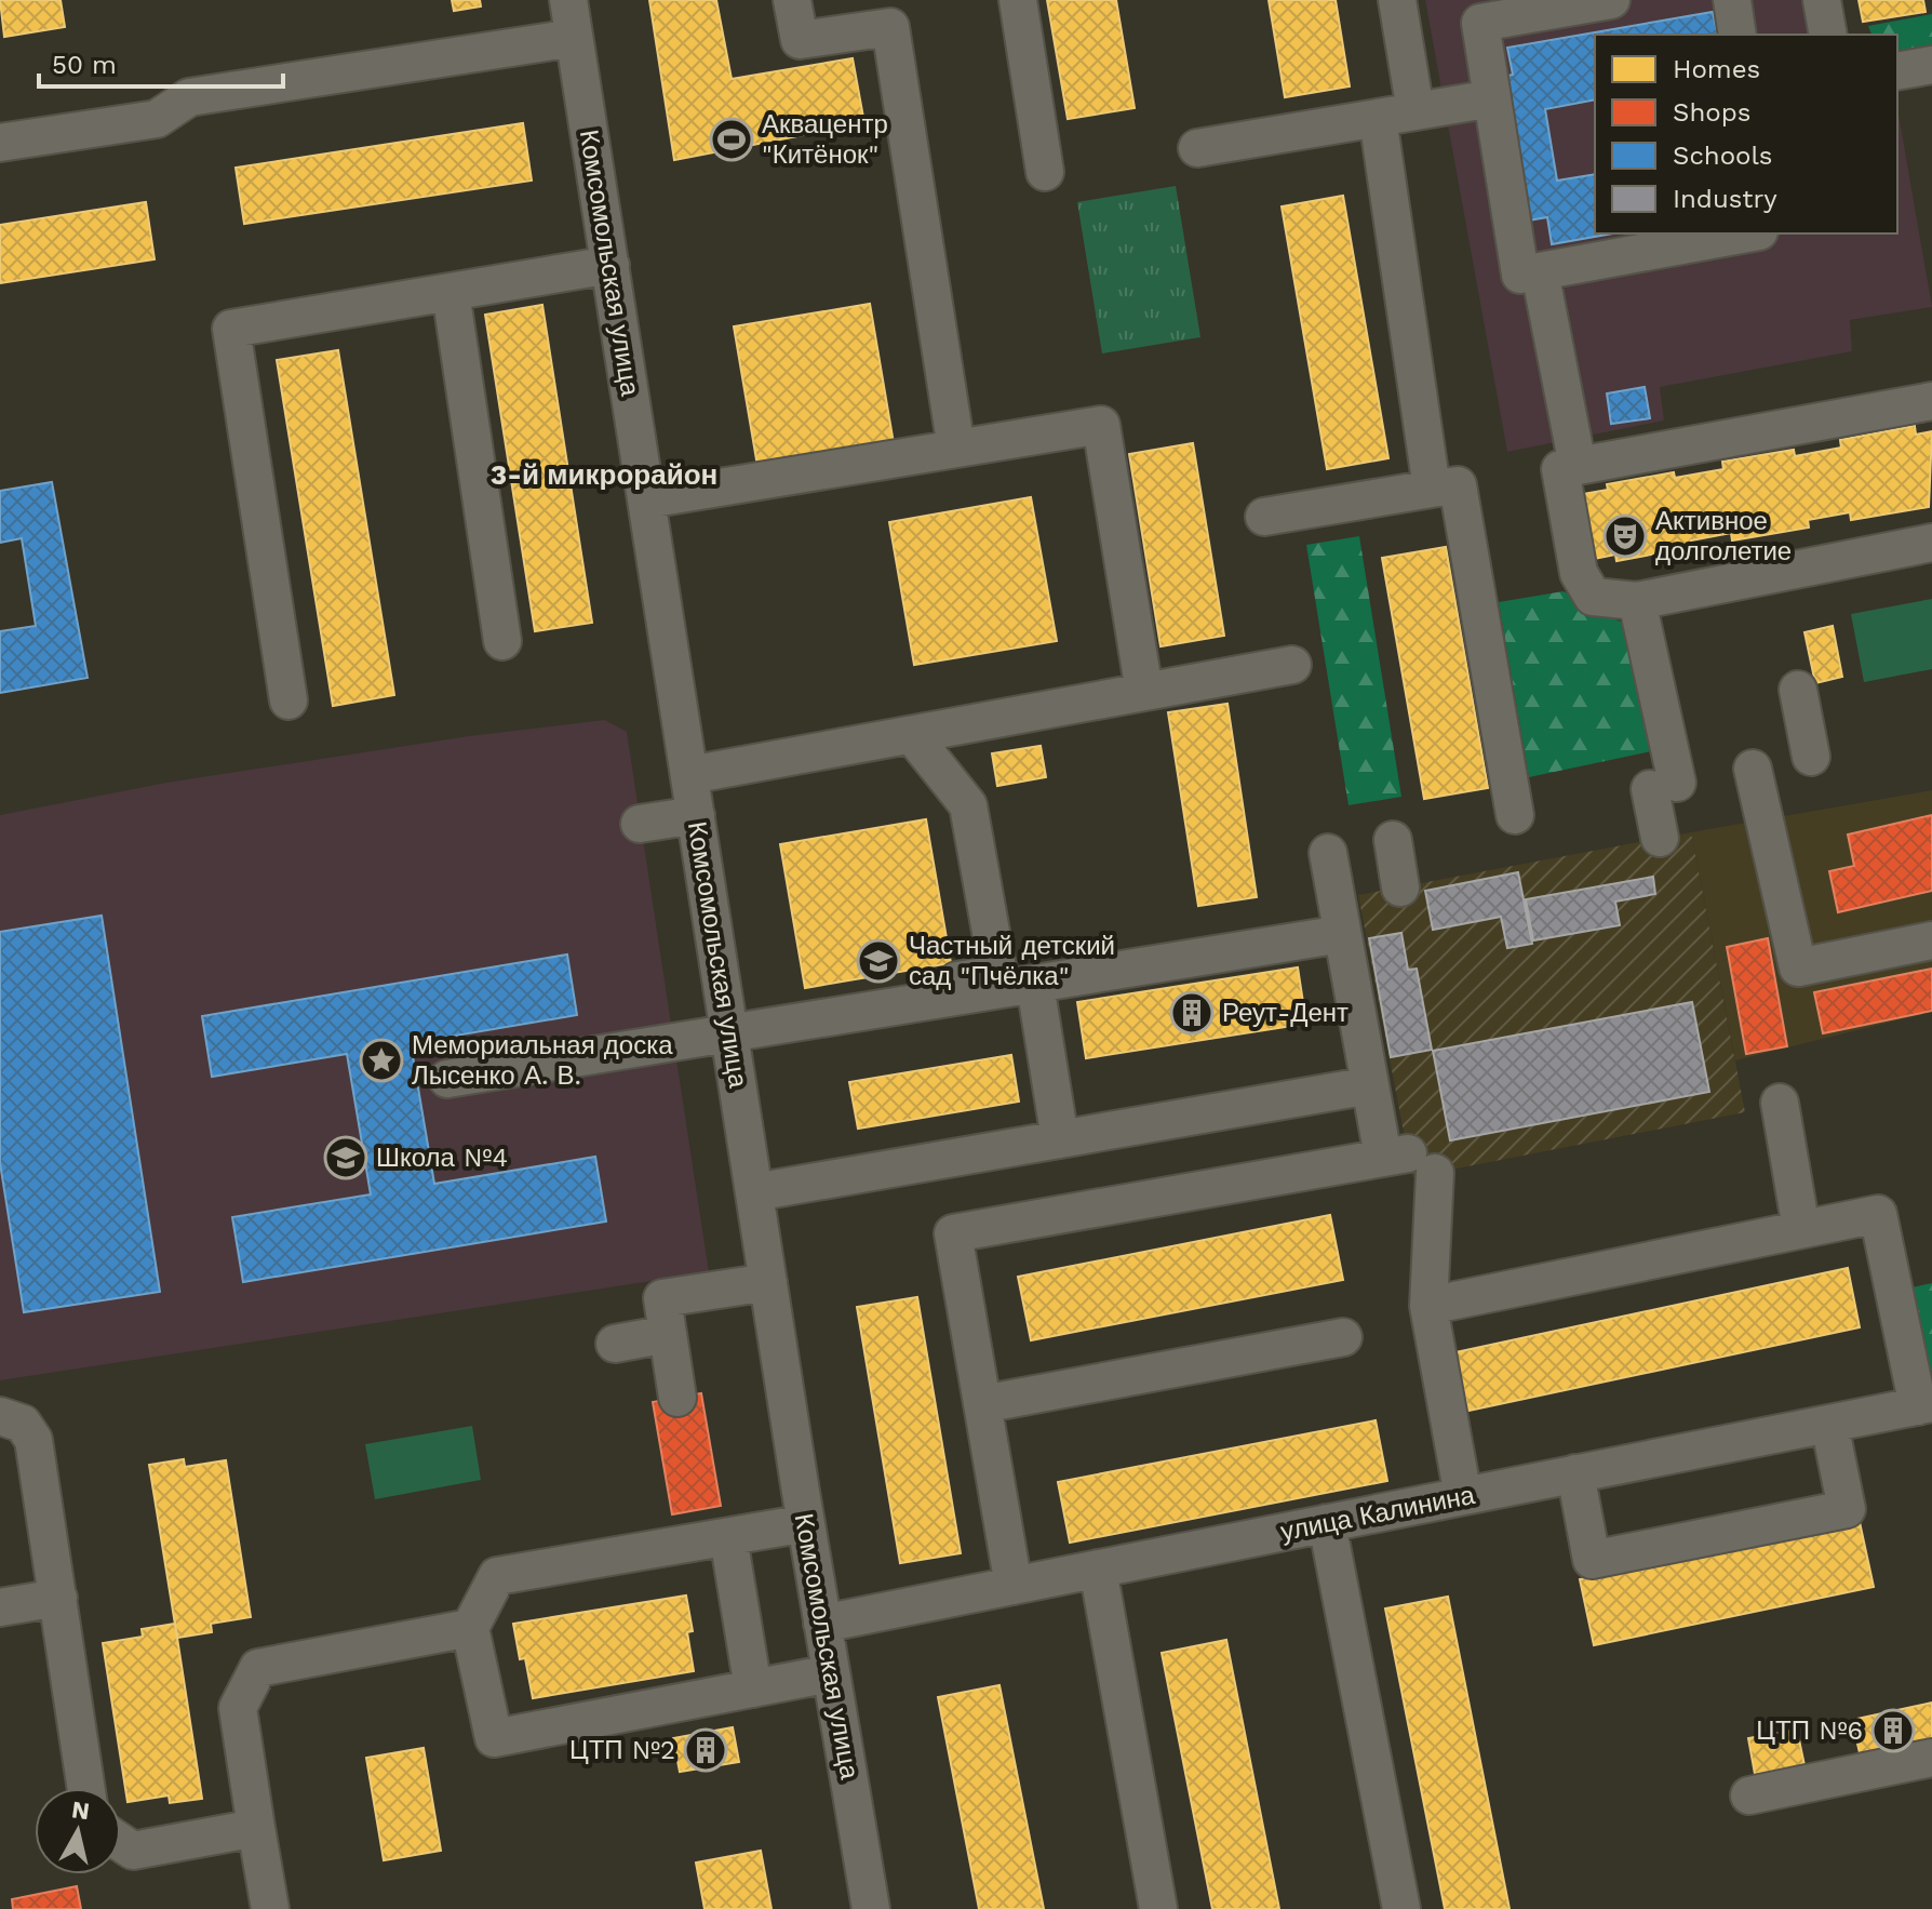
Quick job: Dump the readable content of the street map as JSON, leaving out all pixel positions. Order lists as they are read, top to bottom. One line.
{"streets":{"street":["Комсомольская улица","улица Калинина"]},"crossings":[["Комсомольская улица","улица Калинина"]],"districts":["3-й микрорайон"],"places":{"sports":["Аквацентр \"Китёнок\""],"theatre":["Активное долголетие"],"school or university":["Частный детский сад \"Пчёлка\"","Школа №4"],"building":["Реут-Дент","ЦТП №6","ЦТП №2"],"place":["Мемориальная доска Лысенко А. В."]},"legend":["Homes","Shops","Schools","Industry"],"scale_bar":"50 m","north":"top"}
